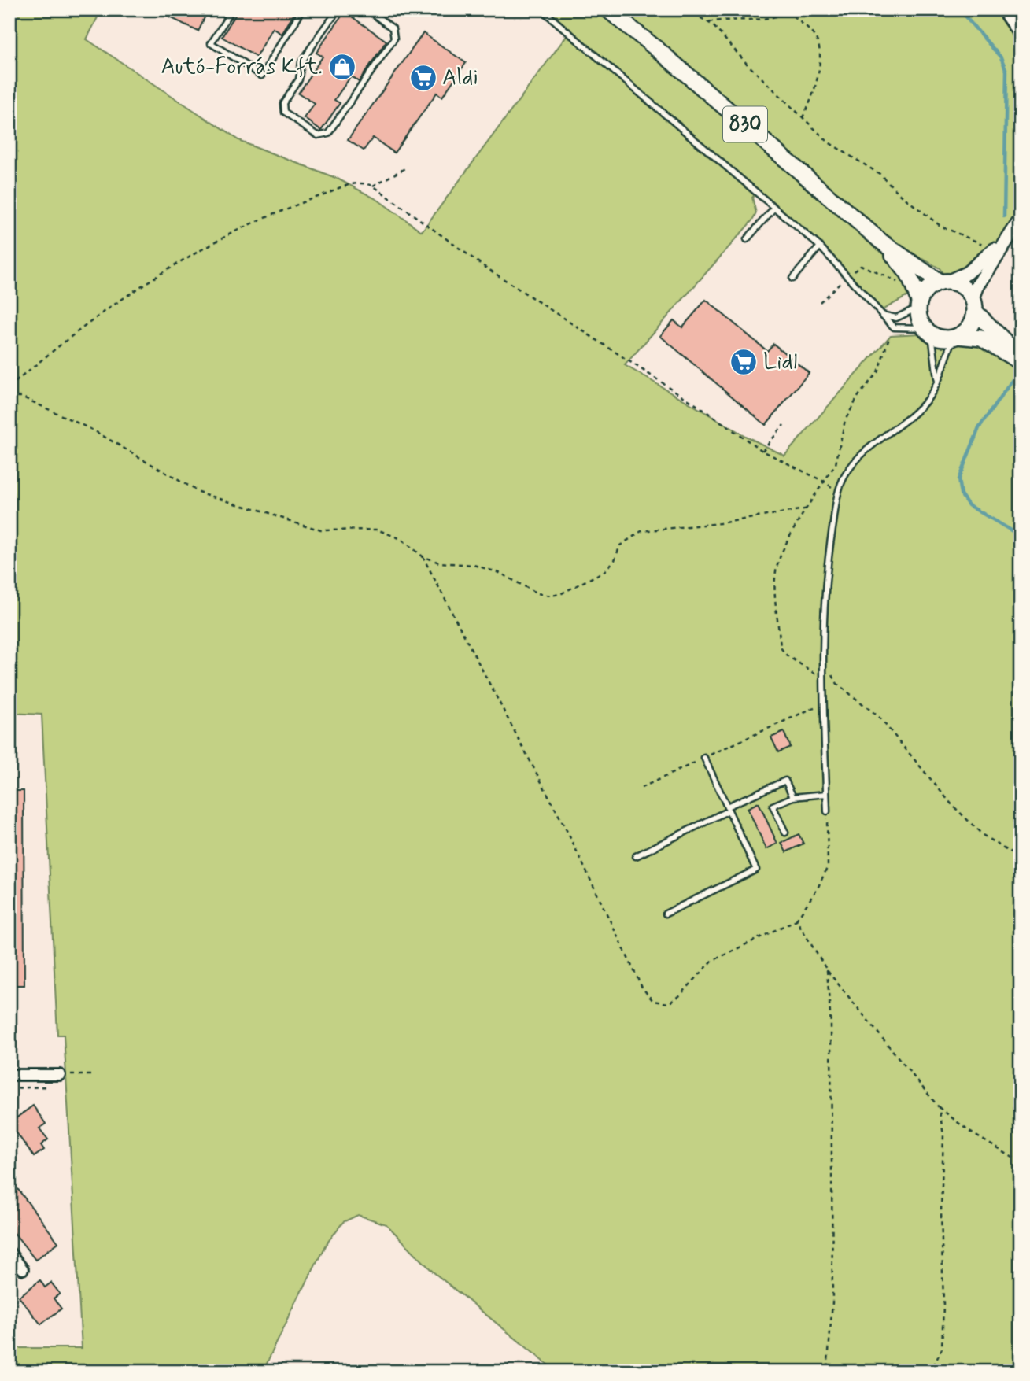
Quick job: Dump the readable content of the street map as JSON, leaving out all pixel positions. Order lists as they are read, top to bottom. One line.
{"streets":{"main road":["830"]},"places":{"shop":["Autó-Forrás Kft."],"supermarket":["Aldi","Lidl"]}}
